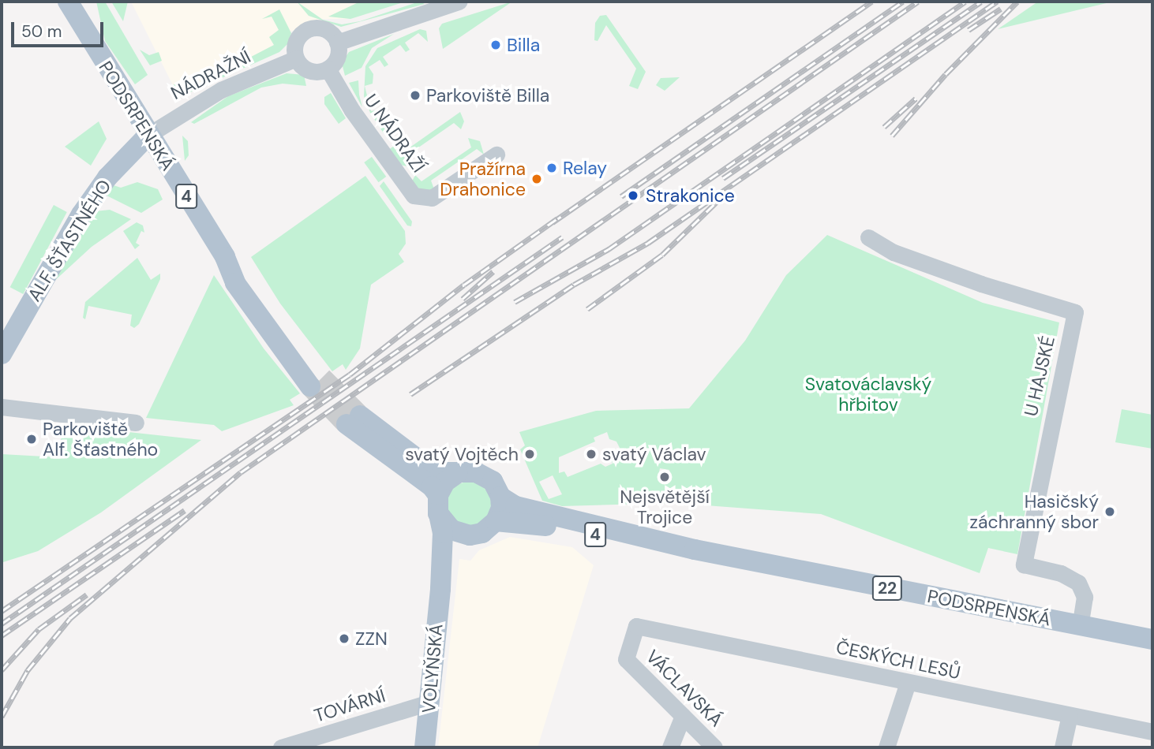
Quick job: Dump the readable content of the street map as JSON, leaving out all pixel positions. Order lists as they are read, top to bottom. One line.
{"streets":{"main road":["PODSRPENSKÁ","4","ALF. ŠŤASTNÉHO","22","VOLYŇSKÁ"],"street":["NÁDRAŽNÍ","U NÁDRAŽÍ","U HAJSKÉ","ČESKÝCH LESŮ","VÁCLAVSKÁ","TOVÁRNÍ"]},"crossings":[["NÁDRAŽNÍ","PODSRPENSKÁ"],["NÁDRAŽNÍ","U NÁDRAŽÍ"],["NÁDRAŽNÍ","ALF. ŠŤASTNÉHO"],["PODSRPENSKÁ","ALF. ŠŤASTNÉHO"],["PODSRPENSKÁ","U HAJSKÉ"],["PODSRPENSKÁ","VOLYŇSKÁ"],["ČESKÝCH LESŮ","VÁCLAVSKÁ"],["VOLYŇSKÁ","TOVÁRNÍ"]],"parks":["Svatováclavský hřbitov"],"places":["Billa","Parkoviště Billa","Relay","Pražírna Drahonice","Strakonice","Parkoviště Alf. Šťastného","svatý Vojtěch","svatý Václav","Nejsvětější Trojice","Hasičský záchranný sbor","ZZN"],"scale_bar":"50 m"}
